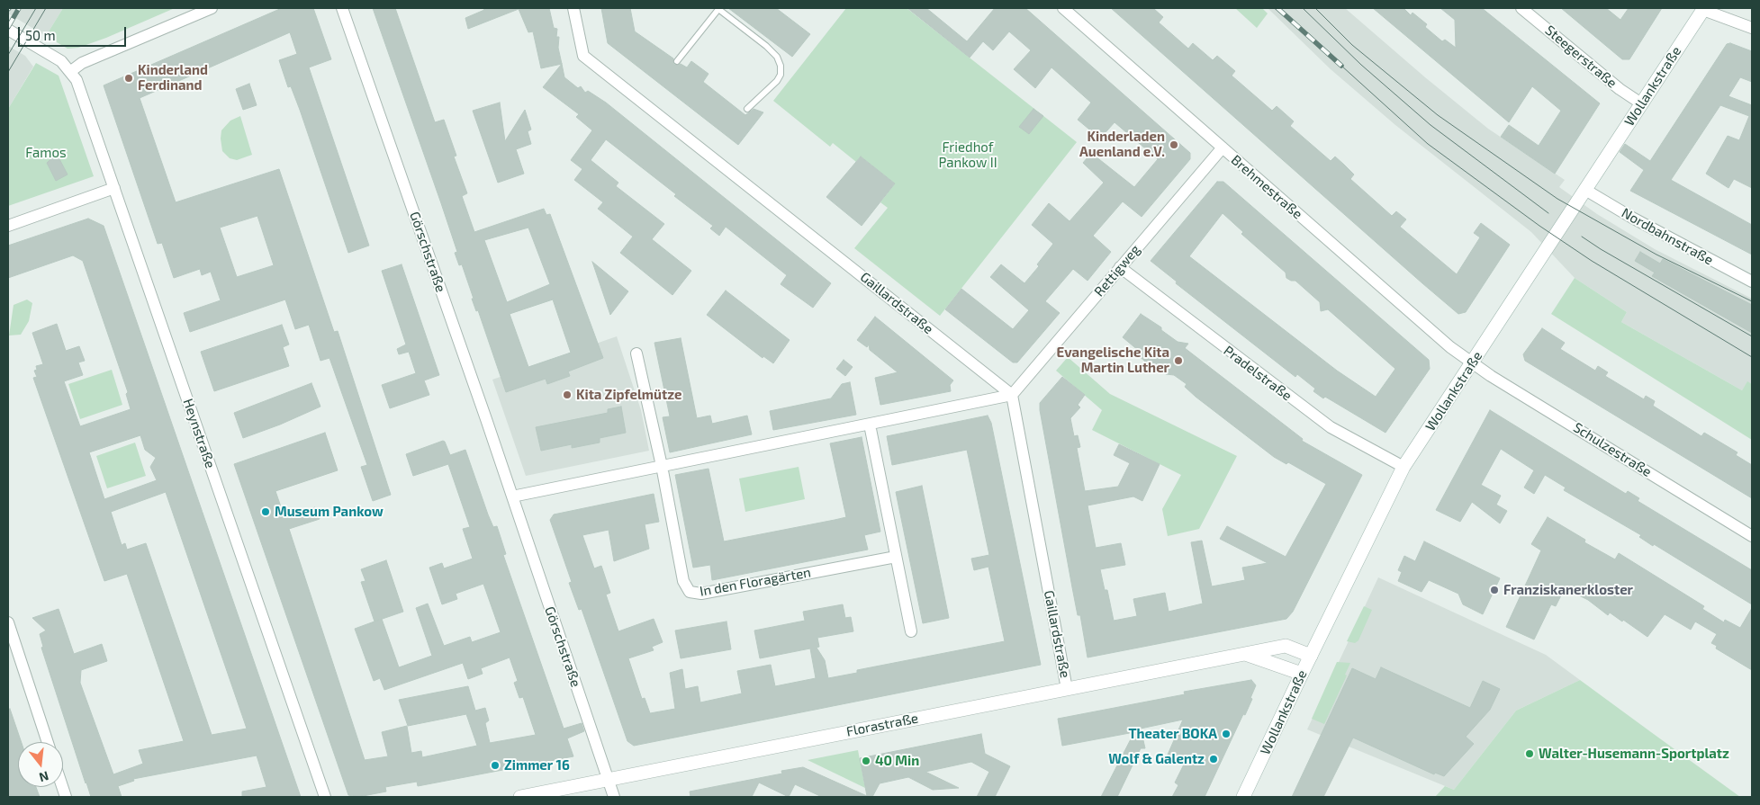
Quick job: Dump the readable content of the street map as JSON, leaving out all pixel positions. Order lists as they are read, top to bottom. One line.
{"streets":{"main road":["Wollankstraße","Florastraße"],"street":["Steegerstraße","Brehmestraße","Nordbahnstraße","Görschstraße","Rettigweg","Gaillardstraße","Pradelstraße","Heynstraße","Schulzestraße","In den Floragärten"]},"crossings":[["Steegerstraße","Wollankstraße"],["Wollankstraße","Brehmestraße"],["Wollankstraße","Nordbahnstraße"],["Wollankstraße","Pradelstraße"],["Wollankstraße","Schulzestraße"],["Wollankstraße","Florastraße"],["Brehmestraße","Rettigweg"],["Brehmestraße","Schulzestraße"],["Görschstraße","Florastraße"],["Rettigweg","Gaillardstraße"],["Rettigweg","Pradelstraße"],["Gaillardstraße","Florastraße"]],"parks":["Friedhof Pankow II","Famos"],"places":["Kinderland Ferdinand","Kinderladen Auenland e.V.","Evangelische Kita Martin Luther","Kita Zipfelmütze","Museum Pankow","Franziskanerkloster","Theater BOKA","Walter-Husemann-Sportplatz","Wolf & Galentz","40 Min","Zimmer 16"],"scale_bar":"50 m","north":"bottom"}
